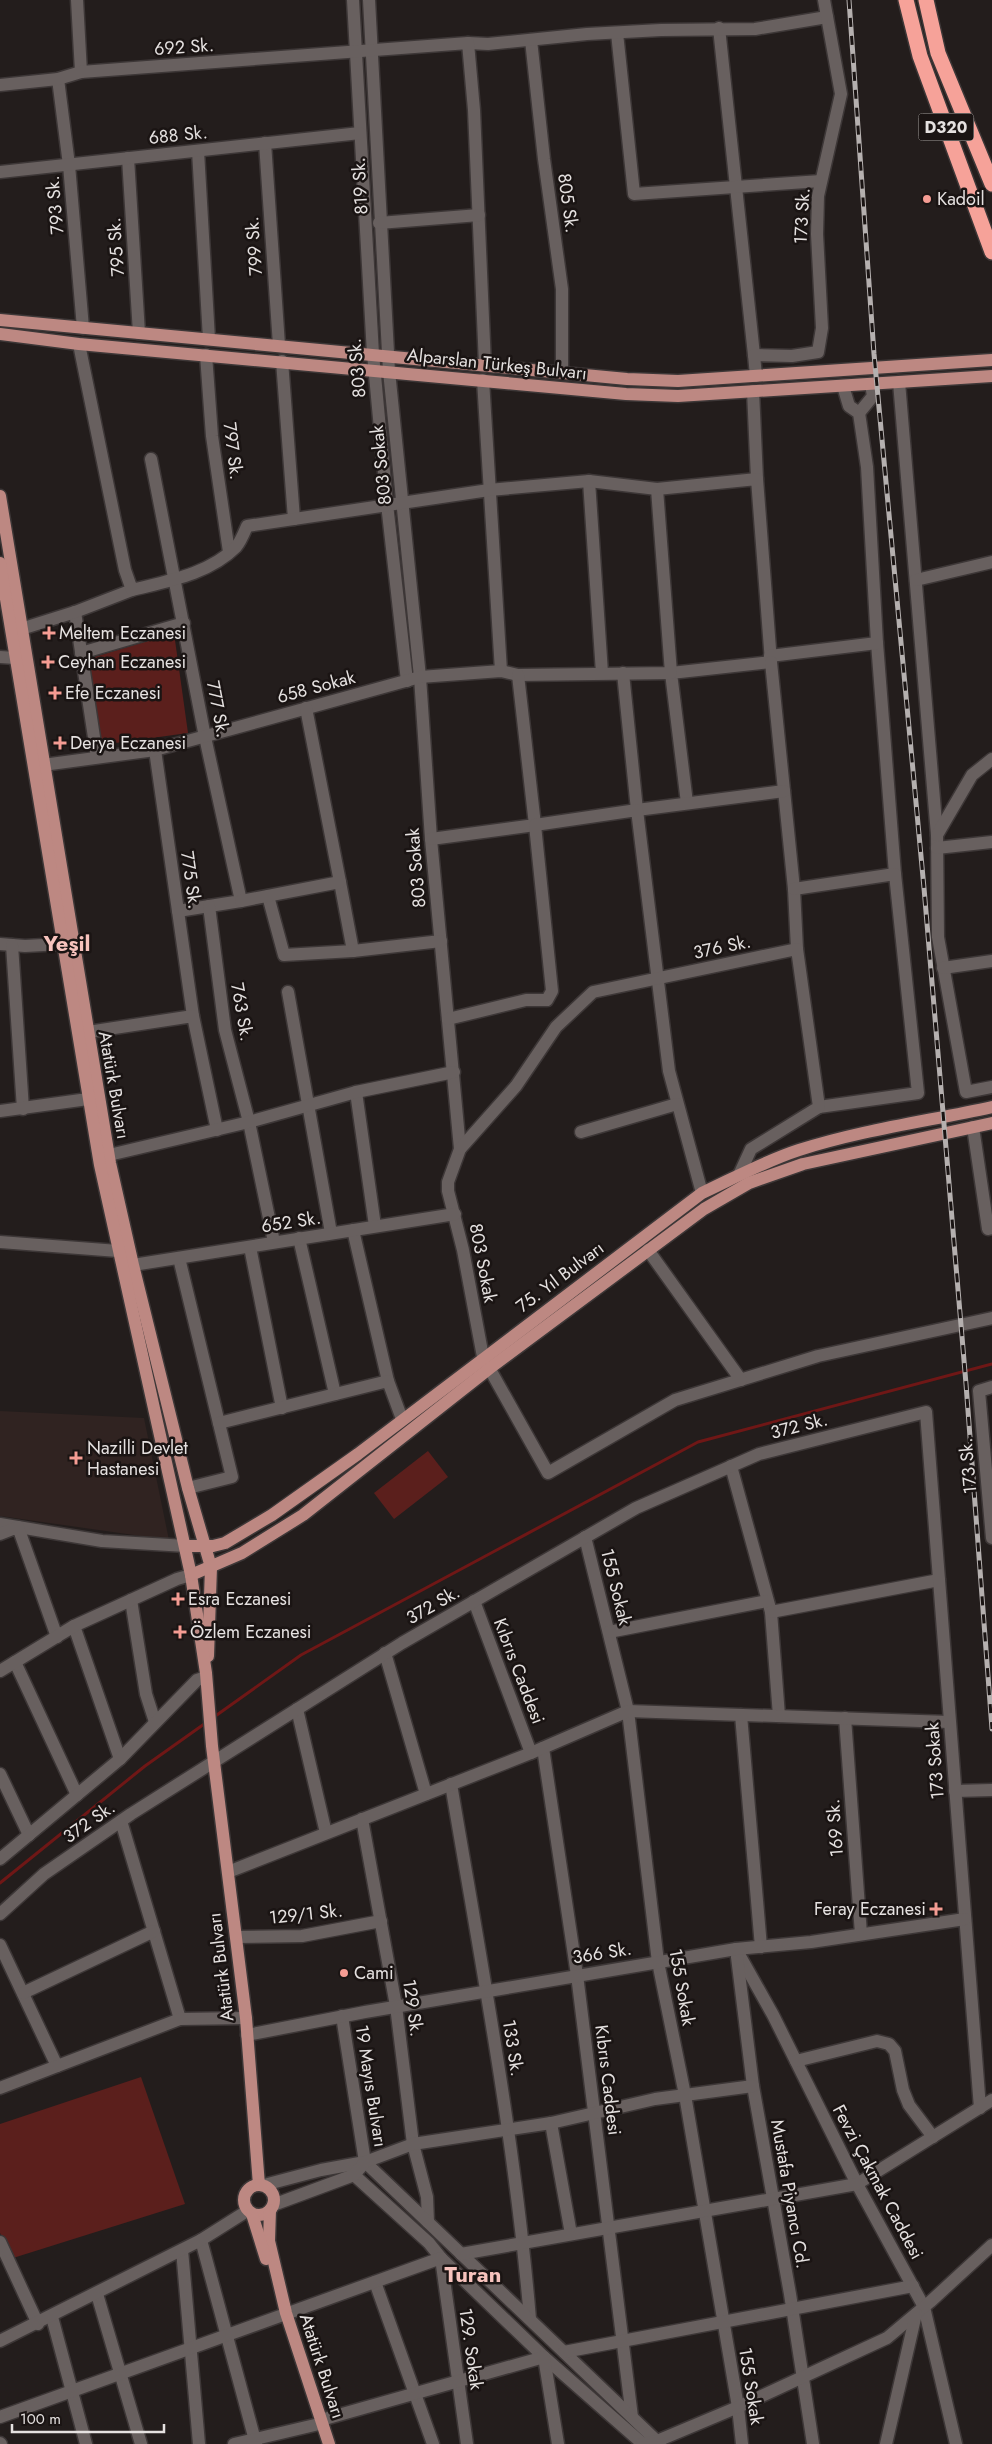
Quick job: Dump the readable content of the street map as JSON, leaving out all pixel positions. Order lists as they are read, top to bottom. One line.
{"streets":{"highway":["D320"],"main road":["Alparslan Türkeş Bulvarı","Atatürk Bulvarı","75. Yıl Bulvarı"],"street":["692 Sk.","688 Sk.","819 Sk.","805 Sk.","793 Sk.","173 Sk.","799 Sk.","795 Sk.","803 Sk.","797 Sk.","803 Sokak","658 Sokak","777 Sk.","775 Sk.","376 Sk.","763 Sk.","652 Sk.","372 Sk.","155 Sokak","Kıbrıs Caddesi","173 Sokak","169 Sk.","129/1 Sk.","366 Sk.","129 Sk.","133 Sk.","19 Mayıs Bulvarı","Fevzi Çakmak Caddesi","Mustafa Piyancı Cd.","129. Sokak"]},"crossings":[["692 Sk.","819 Sk."],["692 Sk.","793 Sk."],["692 Sk.","803 Sk."],["688 Sk.","793 Sk."],["688 Sk.","799 Sk."],["688 Sk.","795 Sk."],["688 Sk.","803 Sk."],["819 Sk.","Alparslan Türkeş Bulvarı"],["819 Sk.","803 Sokak"],["805 Sk.","Alparslan Türkeş Bulvarı"],["793 Sk.","Alparslan Türkeş Bulvarı"],["799 Sk.","Alparslan Türkeş Bulvarı"],["795 Sk.","Alparslan Türkeş Bulvarı"],["Alparslan Türkeş Bulvarı","803 Sk."],["Alparslan Türkeş Bulvarı","797 Sk."],["Alparslan Türkeş Bulvarı","803 Sokak"],["803 Sk.","658 Sokak"],["803 Sokak","658 Sokak"],["803 Sokak","376 Sk."],["803 Sokak","652 Sk."],["803 Sokak","75. Yıl Bulvarı"],["658 Sokak","777 Sk."],["658 Sokak","775 Sk."],["658 Sokak","Atatürk Bulvarı"],["763 Sk.","652 Sk."],["Atatürk Bulvarı","652 Sk."],["Atatürk Bulvarı","75. Yıl Bulvarı"],["Atatürk Bulvarı","372 Sk."],["Atatürk Bulvarı","129/1 Sk."],["Atatürk Bulvarı","366 Sk."],["372 Sk.","155 Sokak"],["372 Sk.","Kıbrıs Caddesi"],["372 Sk.","173 Sokak"],["155 Sokak","366 Sk."],["Kıbrıs Caddesi","366 Sk."],["173 Sokak","366 Sk."],["169 Sk.","366 Sk."],["129/1 Sk.","129 Sk."],["366 Sk.","129 Sk."],["366 Sk.","133 Sk."],["366 Sk.","19 Mayıs Bulvarı"],["366 Sk.","Fevzi Çakmak Caddesi"],["366 Sk.","Mustafa Piyancı Cd."],["Fevzi Çakmak Caddesi","Mustafa Piyancı Cd."]],"districts":["Yeşil","Turan"],"places":{"other":["Kadoil","Cami"],"health":["Meltem Eczanesi","Ceyhan Eczanesi","Efe Eczanesi","Derya Eczanesi","Nazilli Devlet Hastanesi","Esra Eczanesi","Özlem Eczanesi","Feray Eczanesi"]},"scale_bar":"100 m"}
